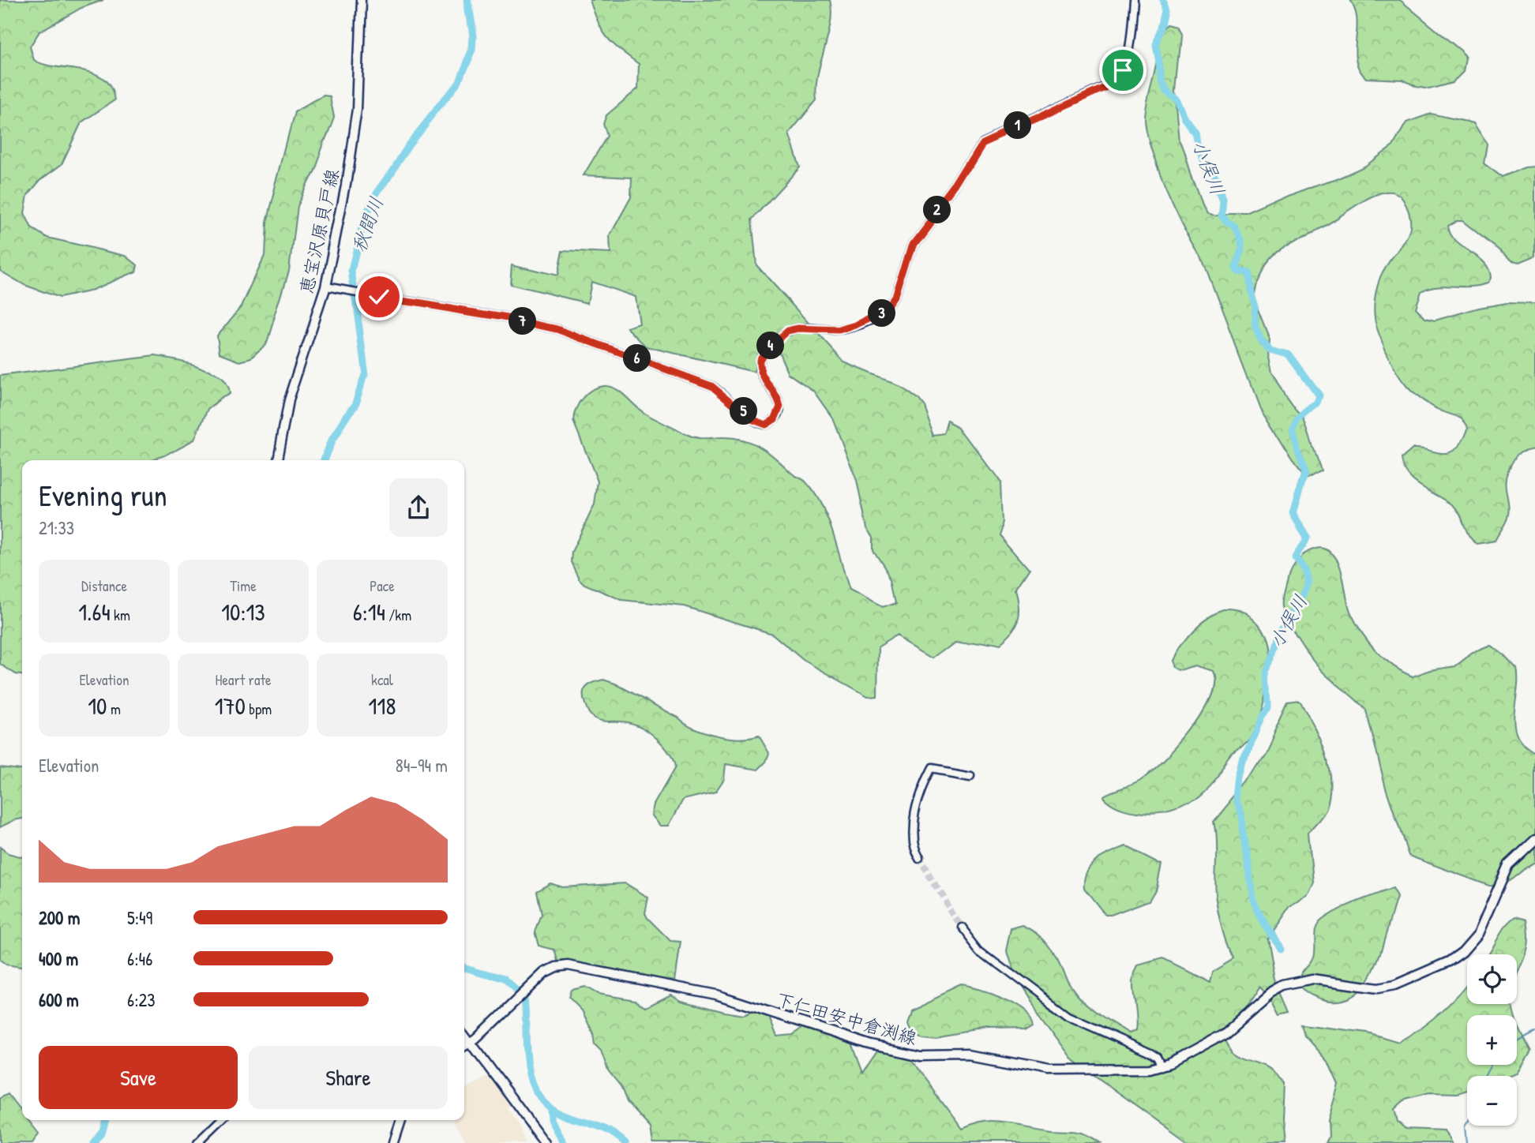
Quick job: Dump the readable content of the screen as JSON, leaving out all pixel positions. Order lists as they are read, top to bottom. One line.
{"streets":{"main road":["恵宝沢原貝戸線","下仁田安中倉渕線"]},"water":["小俣川","秋間川"],"page":{"pins":["1","2","3","7","4","6","5"],"heading":["Evening run","21:33"],"stats":[["Distance","1.64 km"],["Time","10:13"],["Pace","6:14 /km"],["Elevation","10 m"],["Heart rate","170 bpm"],["kcal","118"]],"chart":["Elevation","84–94 m"],"list":[{"name":"200 m","note":"5:49"},{"name":"400 m","note":"6:46"},{"name":"600 m","note":"6:23"}],"map_buttons":["+","−"],"buttons":["Save","Share"]}}
